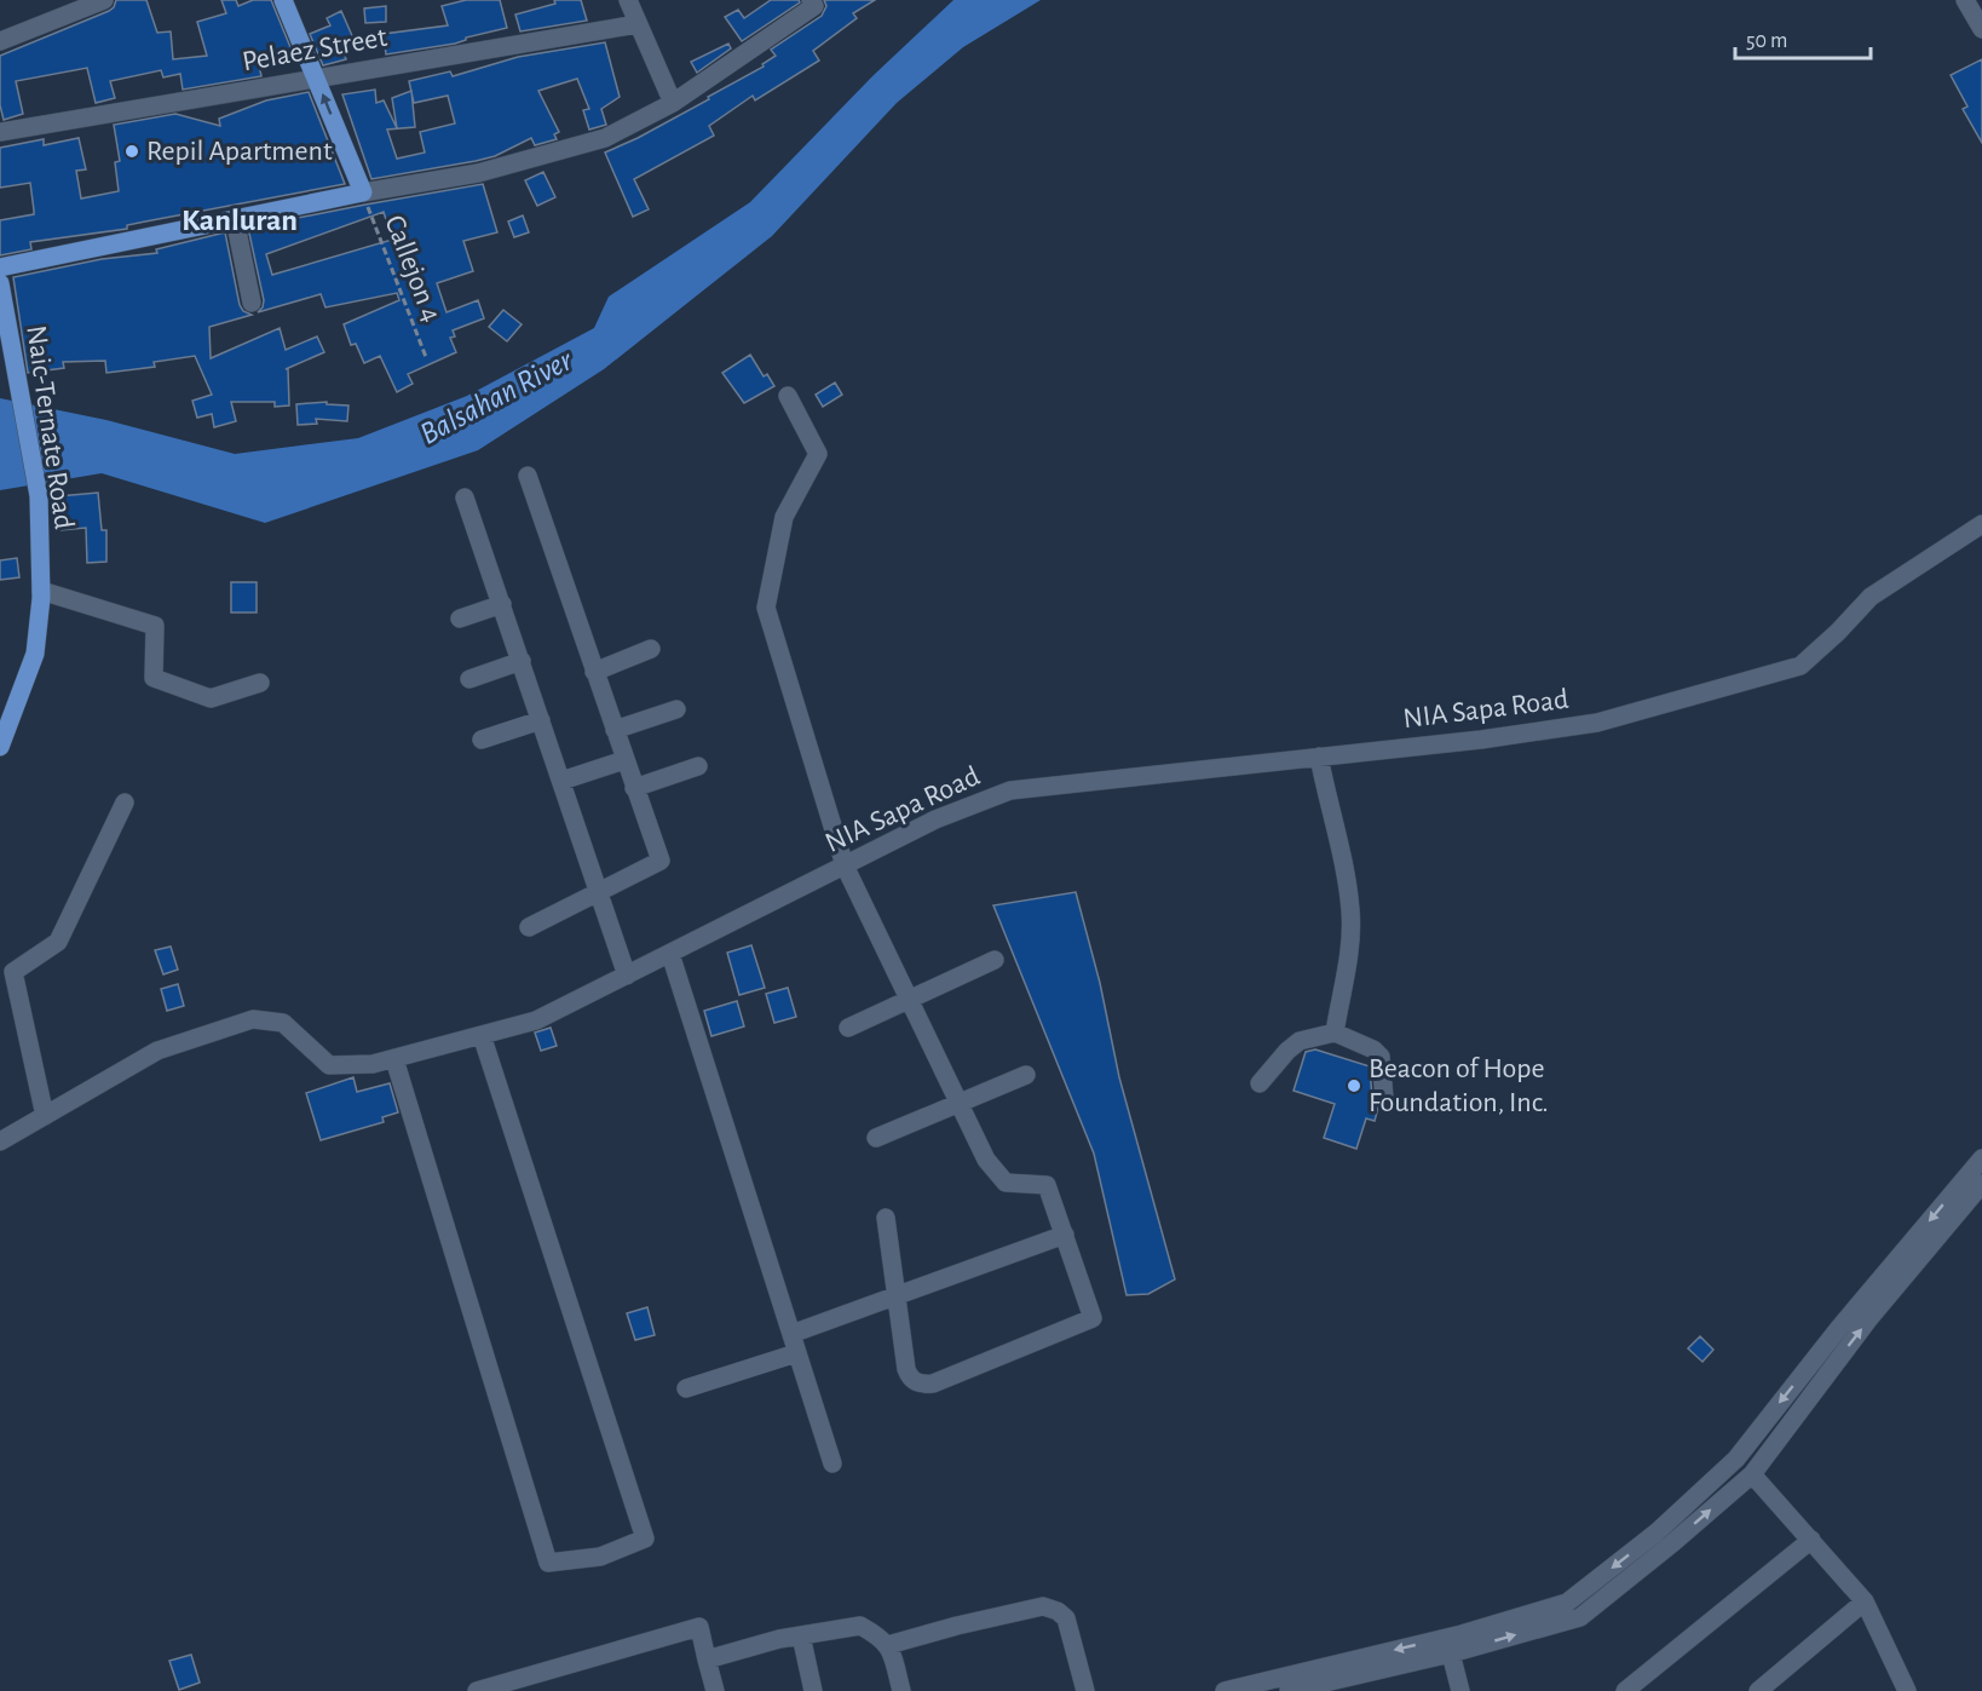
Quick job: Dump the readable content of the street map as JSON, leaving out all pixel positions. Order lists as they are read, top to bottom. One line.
{"streets":{"main road":["Naic-Ternate Road"],"street":["Pelaez Street","NIA Sapa Road"],"path":["Callejon 4"]},"districts":["Kanluran"],"water":["Balsahan River"],"places":["Repil Apartment","Beacon of Hope Foundation, Inc."],"scale_bar":"50 m"}
